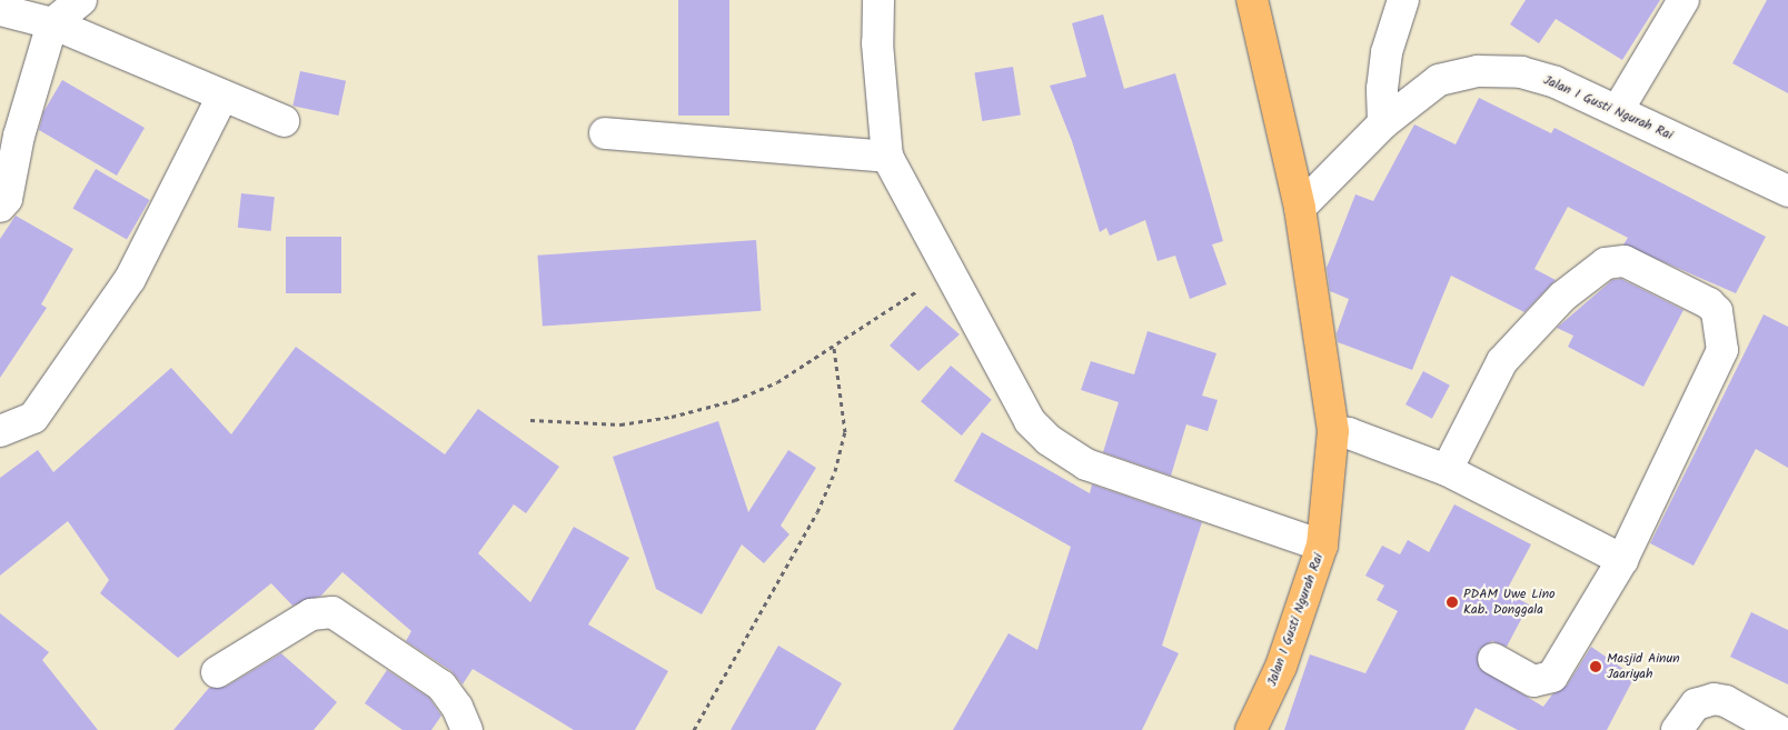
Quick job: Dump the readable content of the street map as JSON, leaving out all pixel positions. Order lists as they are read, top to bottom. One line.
{"streets":{"main road":["Jalan I Gusti Ngurah Rai"]},"places":["PDAM Uwe Lino Kab. Donggala","Masjid Ainun Jaariyah"]}
